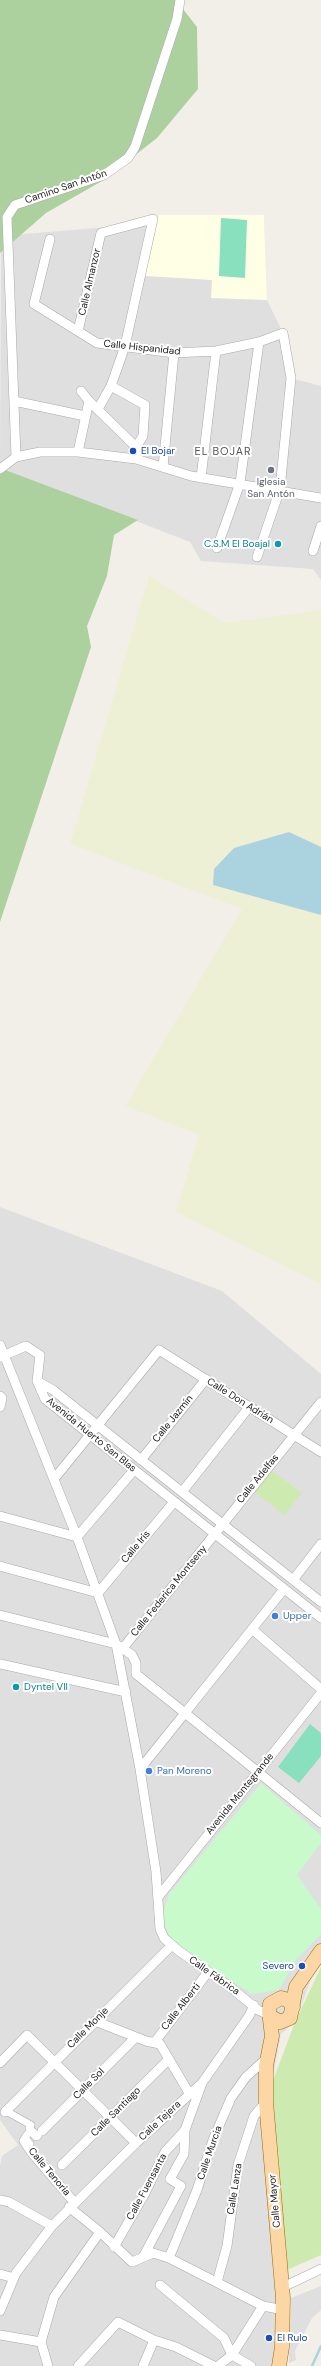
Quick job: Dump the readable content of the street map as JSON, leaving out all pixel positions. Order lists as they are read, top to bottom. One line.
{"streets":{"main road":["Calle Mayor"],"street":["Camino San Antón","Calle Almanzor","Calle Hispanidad","Calle Don Adrián","Calle Jazmín","Avenida Huerto San Blas","Calle Adelfas","Calle Iris","Calle Federica Montseny","Avenida Montegrande","Calle Fábrica","Calle Alberti","Calle Monje","Calle Sol","Calle Santiago","Calle Tejera","Calle Murcia","Calle Tenoria","Calle Fuensanta","Calle Lanza"]},"crossings":[["Calle Almanzor","Calle Hispanidad"],["Calle Don Adrián","Calle Jazmín"],["Calle Don Adrián","Avenida Huerto San Blas"],["Calle Don Adrián","Calle Adelfas"],["Calle Jazmín","Avenida Huerto San Blas"],["Avenida Huerto San Blas","Calle Adelfas"],["Avenida Huerto San Blas","Calle Iris"],["Avenida Huerto San Blas","Calle Federica Montseny"],["Calle Adelfas","Calle Federica Montseny"],["Calle Federica Montseny","Calle Fábrica"],["Avenida Montegrande","Calle Fábrica"],["Calle Fábrica","Calle Alberti"],["Calle Fábrica","Calle Monje"],["Calle Fábrica","Calle Tejera"],["Calle Fábrica","Calle Mayor"],["Calle Tejera","Calle Tenoria"],["Calle Murcia","Calle Mayor"],["Calle Tenoria","Calle Fuensanta"],["Calle Lanza","Calle Mayor"]],"districts":["EL BOJAR"],"places":["El Bojar","Iglesia San Antón","C.S.M El Boajal","Upper","Dyntel VII","Pan Moreno","Severo","El Rulo"]}
